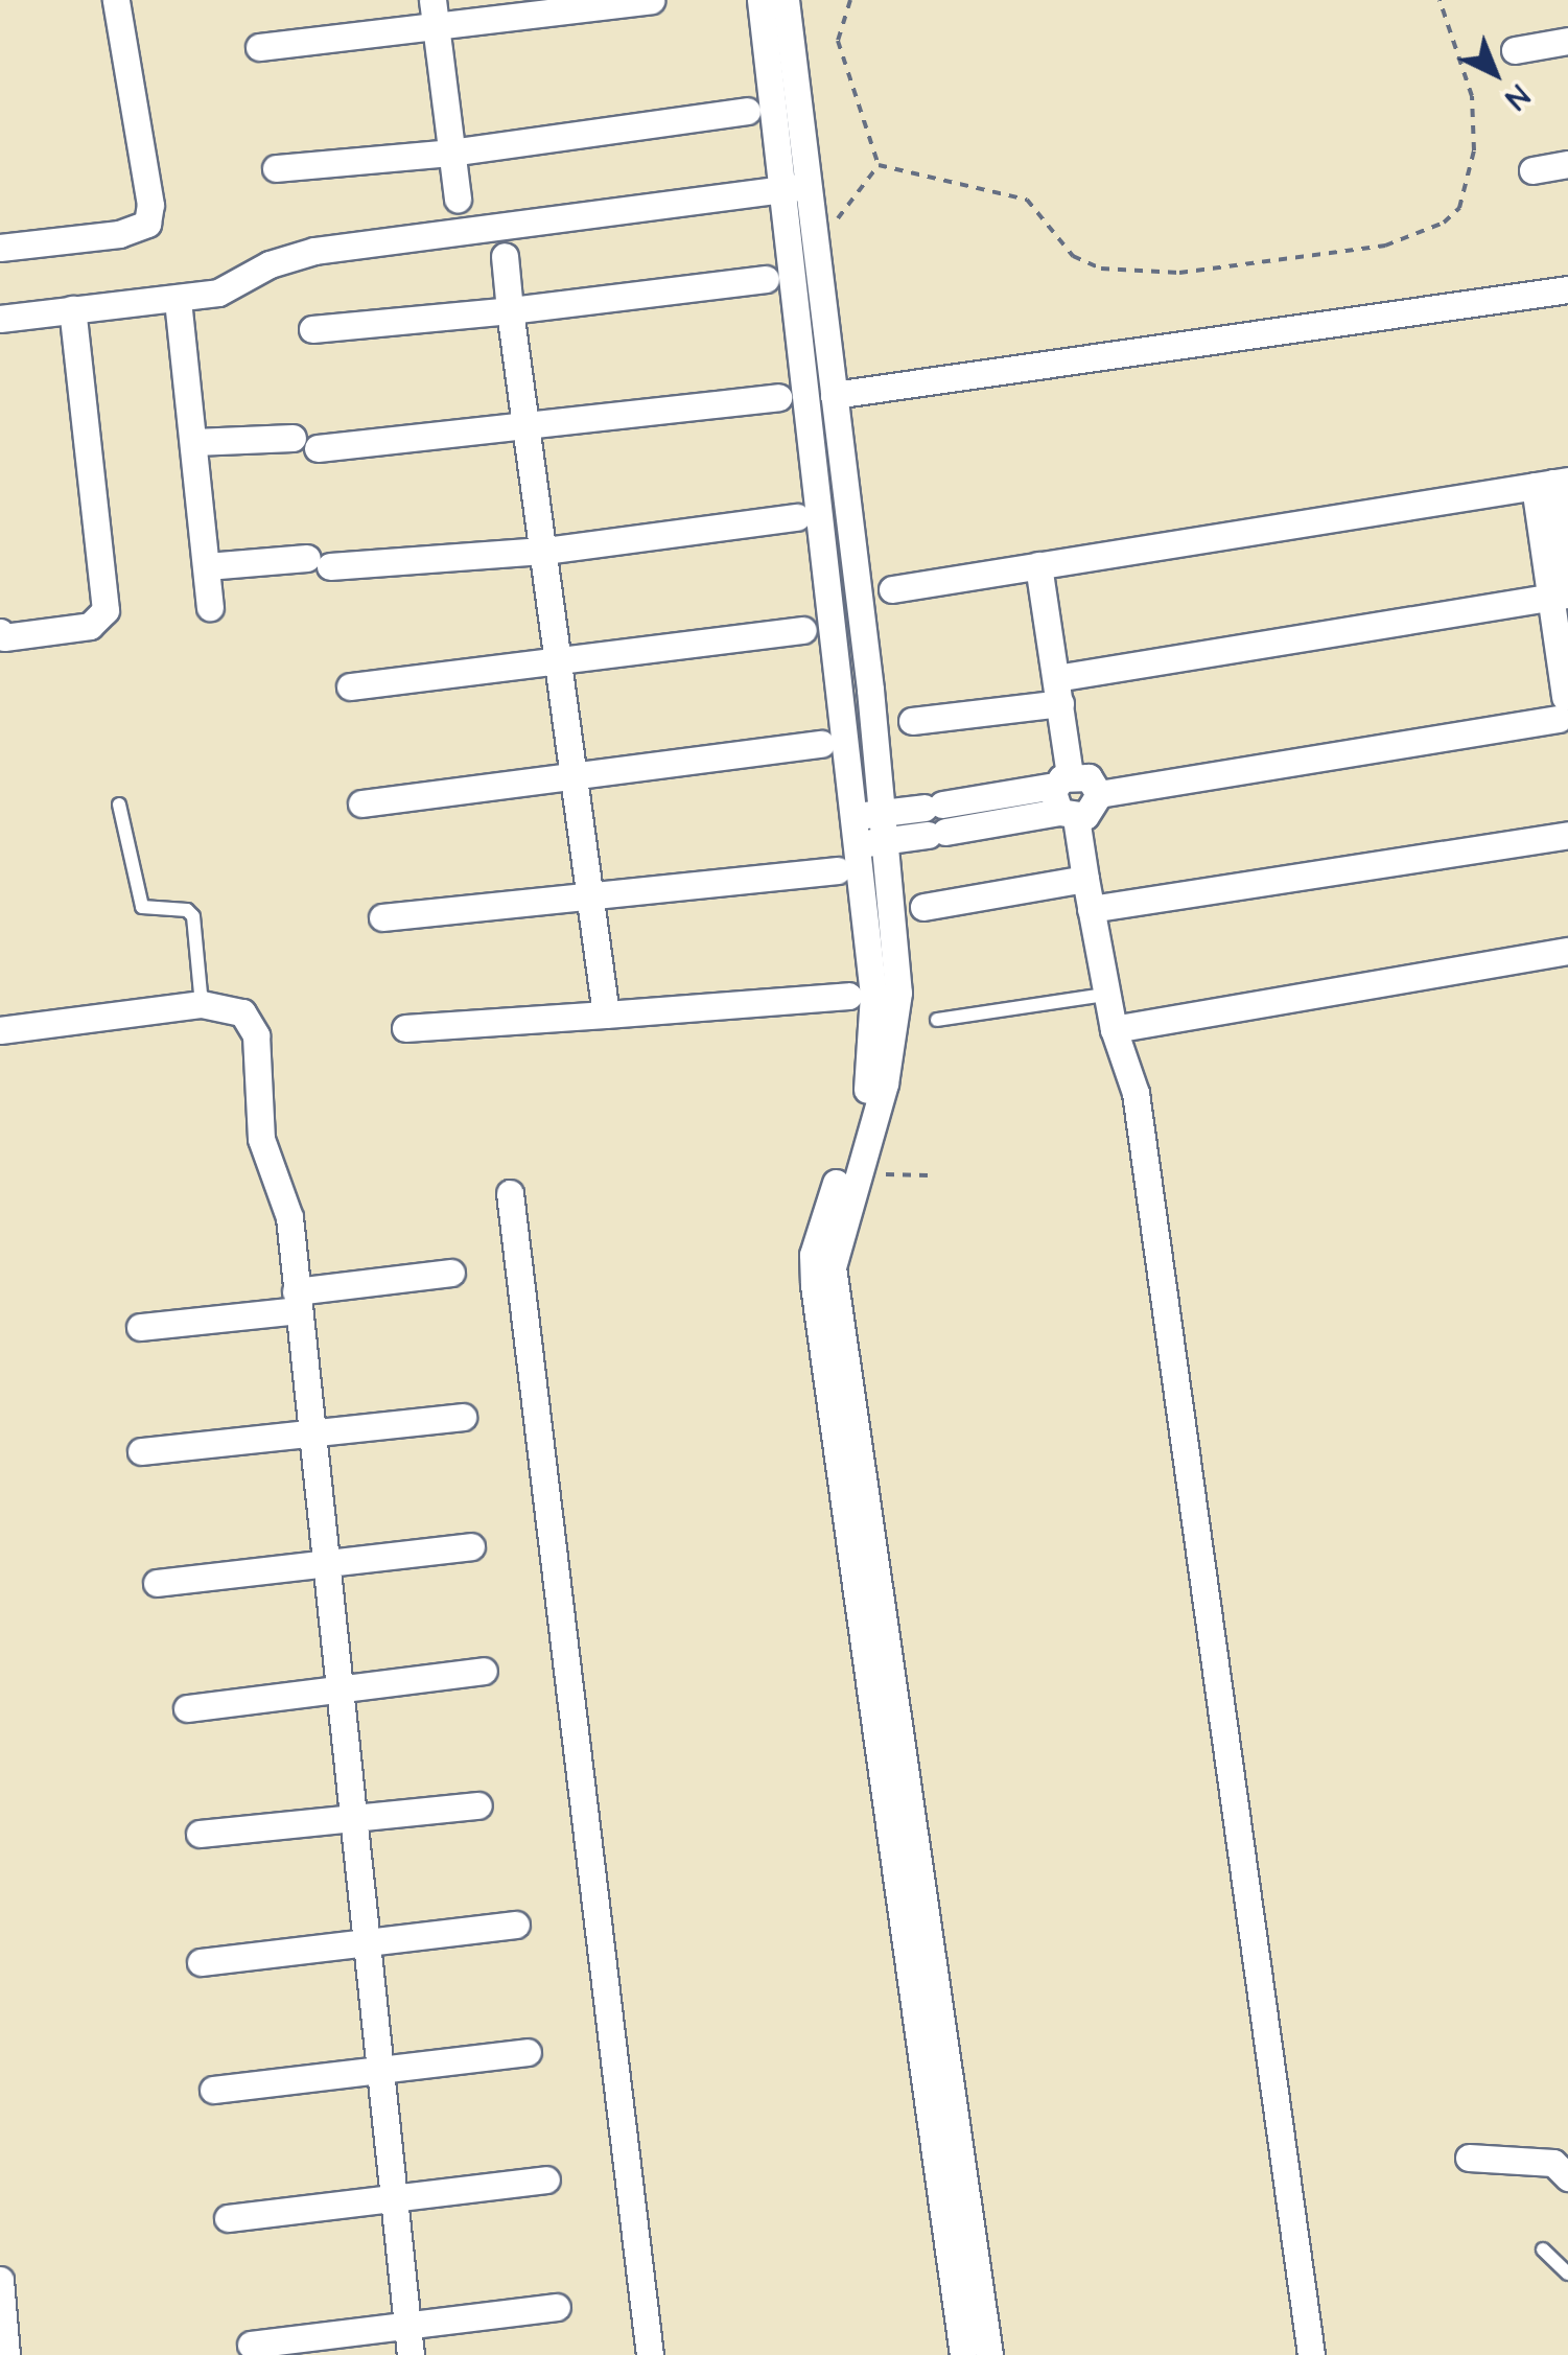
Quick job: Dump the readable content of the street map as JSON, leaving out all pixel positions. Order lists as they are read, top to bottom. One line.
{"north":"bottom right"}
